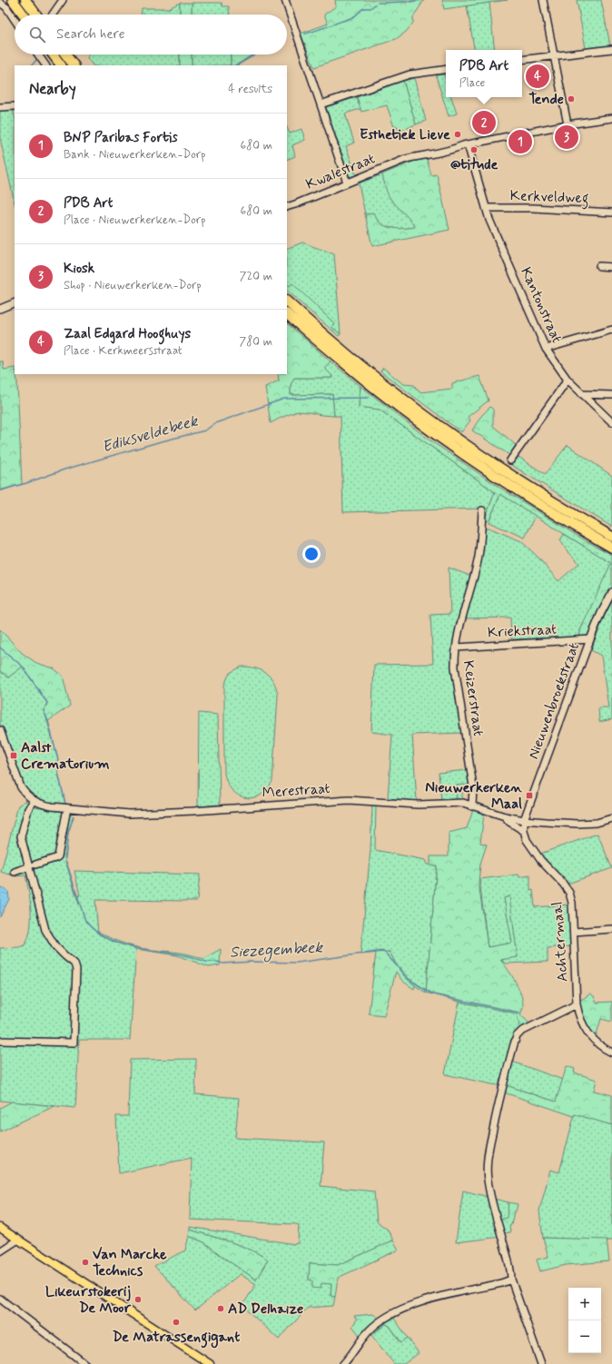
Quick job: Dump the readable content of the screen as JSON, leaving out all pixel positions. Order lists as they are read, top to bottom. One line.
{"streets":{"street":["Kwalestraat","Kerkveldweg","Kantonstraat","Kriekstraat","Keizerstraat","Nieuwenbroekstraat","Merestraat","Achtermaal"]},"crossings":[["Kwalestraat","Kantonstraat"],["Kerkveldweg","Kantonstraat"],["Kriekstraat","Keizerstraat"],["Kriekstraat","Nieuwenbroekstraat"],["Keizerstraat","Merestraat"],["Nieuwenbroekstraat","Merestraat"],["Nieuwenbroekstraat","Achtermaal"],["Merestraat","Achtermaal"]],"water":["Ediksveldebeek","Siezegembeek"],"places":{"other":["Tende","Esthetiek Lieve","@titude","Van Marcke Technics","Likeurstokerij De Moor","AD Delhaize","De Matrassengigant"],"transit":["Aalst Crematorium","Nieuwerkerken Maal"]},"page":{"search":"Search here","popup":["PDB Art","Place"],"pins":["4","2","3","1"],"heading":["Nearby","4 results"],"list":[{"mark":"1","name":"BNP Paribas Fortis","note":"Bank · Nieuwerkerken-Dorp","value":"680 m"},{"mark":"2","name":"PDB Art","note":"Place · Nieuwerkerken-Dorp","value":"680 m"},{"mark":"3","name":"Kiosk","note":"Shop · Nieuwerkerken-Dorp","value":"720 m"},{"mark":"4","name":"Zaal Edgard Hooghuys","note":"Place · Kerkmeersstraat","value":"780 m"}],"map_buttons":["+","−"]}}
